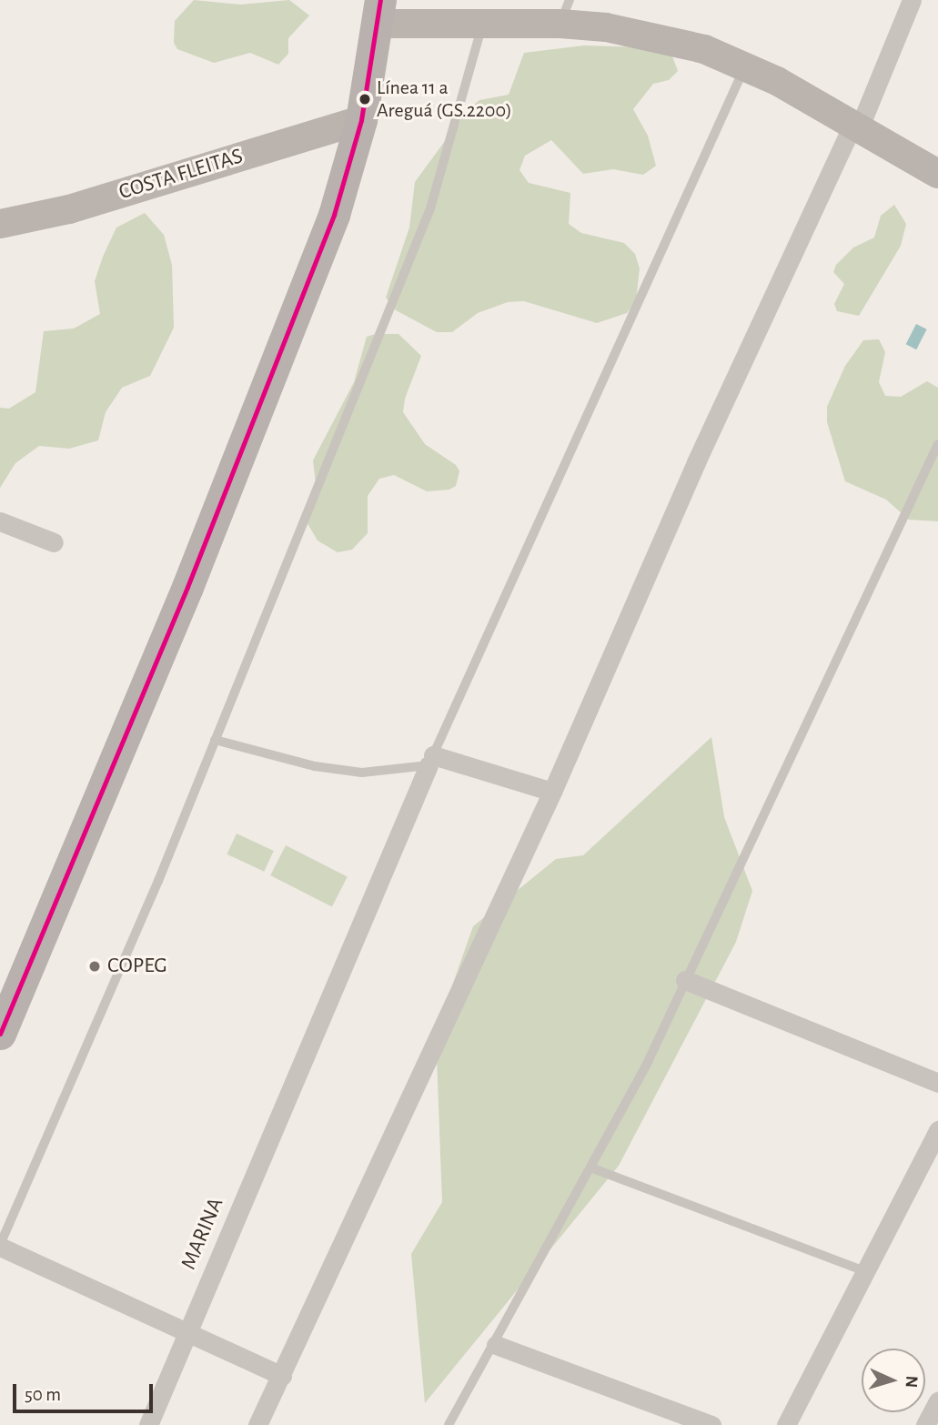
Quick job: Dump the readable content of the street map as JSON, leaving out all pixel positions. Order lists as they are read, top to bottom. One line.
{"streets":{"main road":["COSTA FLEITAS"],"street":["MARINA"]},"places":["Línea 11 a Areguá (GS.2200)","COPEG"],"scale_bar":"50 m","north":"right"}
